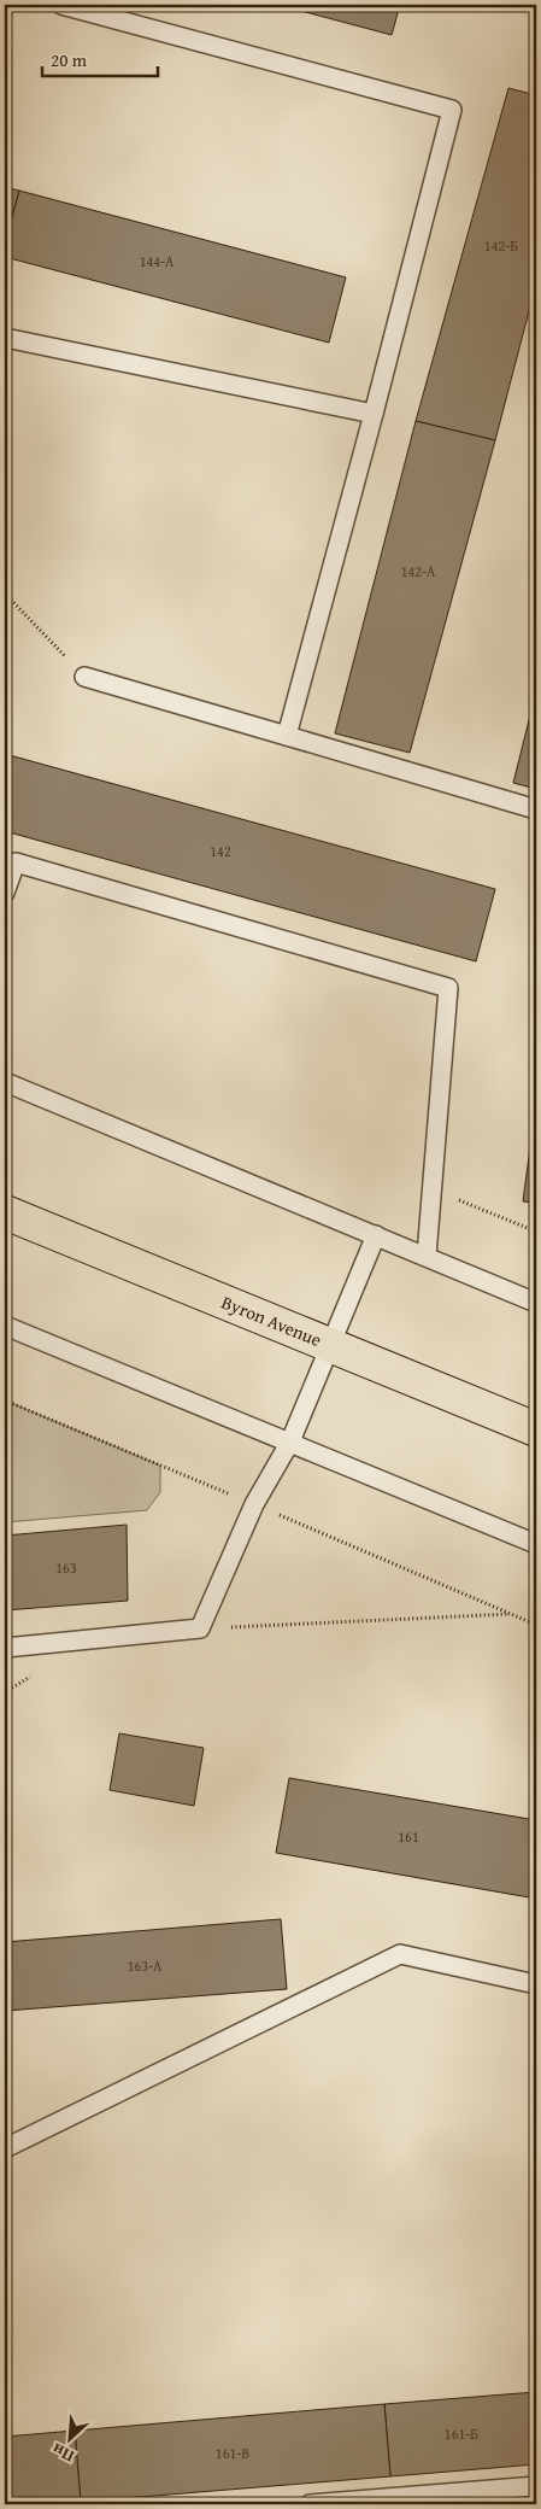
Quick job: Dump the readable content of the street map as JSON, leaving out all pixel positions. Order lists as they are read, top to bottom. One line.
{"streets":{"main road":["Byron Avenue"]},"house_numbers":["142-Б","144-А","142-А","142","163","161","163-А","161-Б","161-В"],"scale_bar":"20 m","north":"bottom left"}
